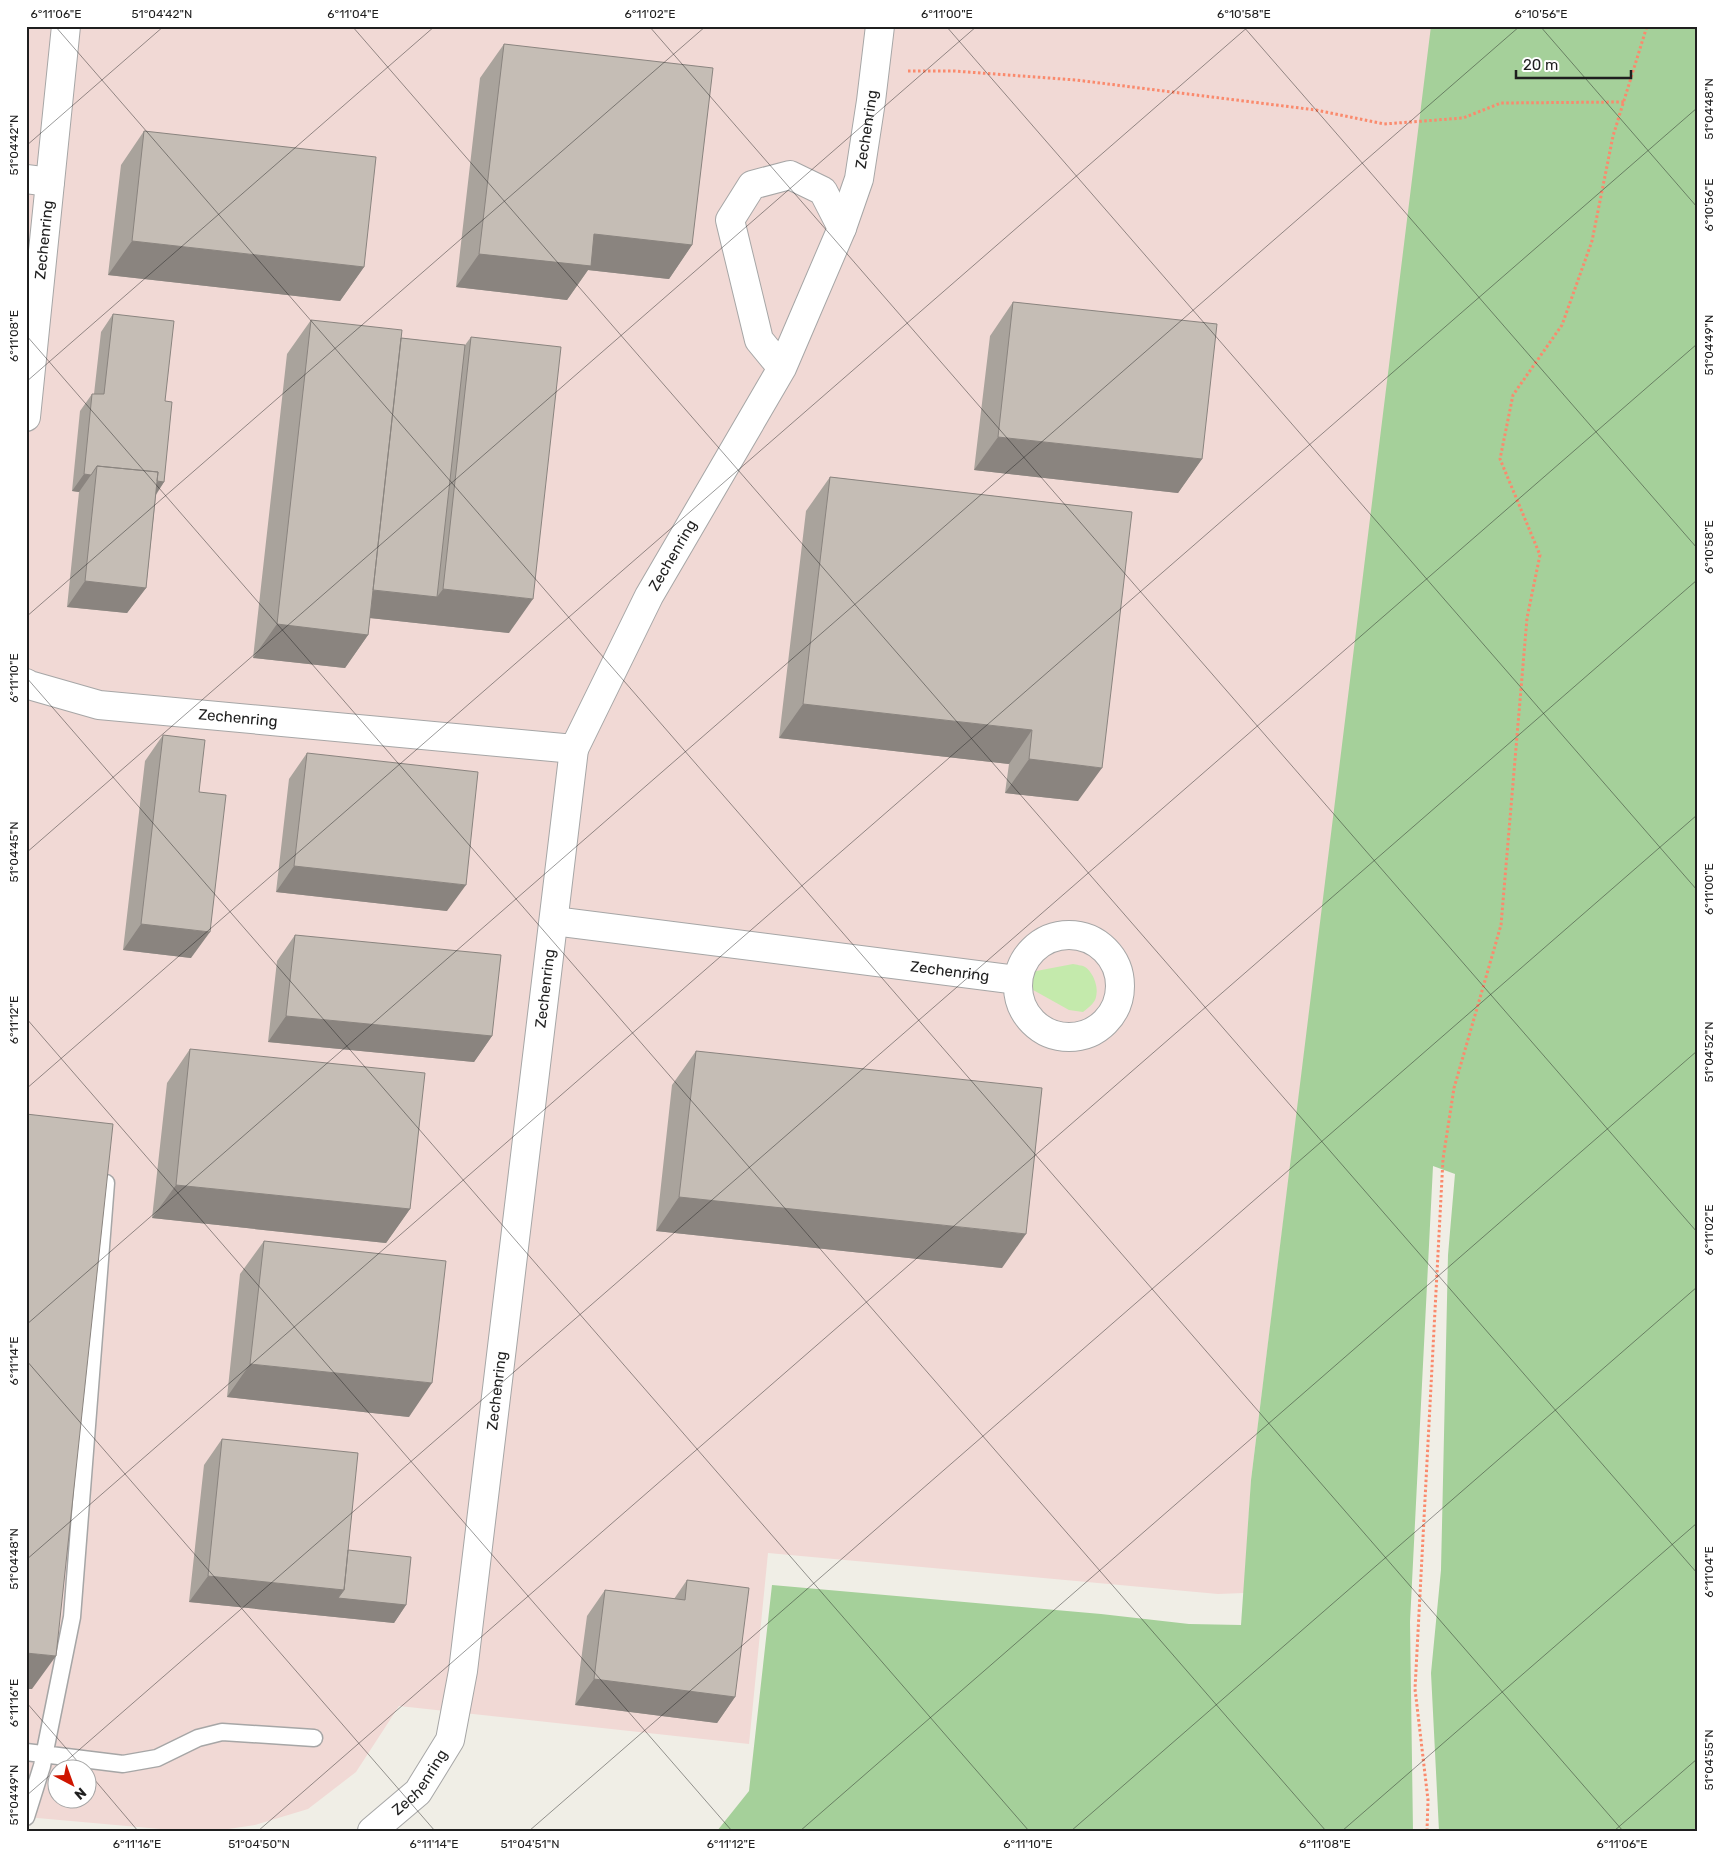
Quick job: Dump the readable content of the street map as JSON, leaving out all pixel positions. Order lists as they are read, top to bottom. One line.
{"streets":{"street":["Zechenring"]},"scale_bar":"20 m","north":"bottom right","coordinates":["6°11'06\"E","51°04'42\"N","6°11'04\"E","6°11'02\"E","6°11'00\"E","6°10'58\"E","6°10'56\"E","51°04'48\"N","6°11'08\"E","51°04'49\"N","6°11'10\"E","51°04'45\"N","6°11'12\"E","51°04'52\"N","6°11'14\"E","6°11'16\"E","51°04'55\"N","51°04'50\"N","51°04'51\"N"]}
